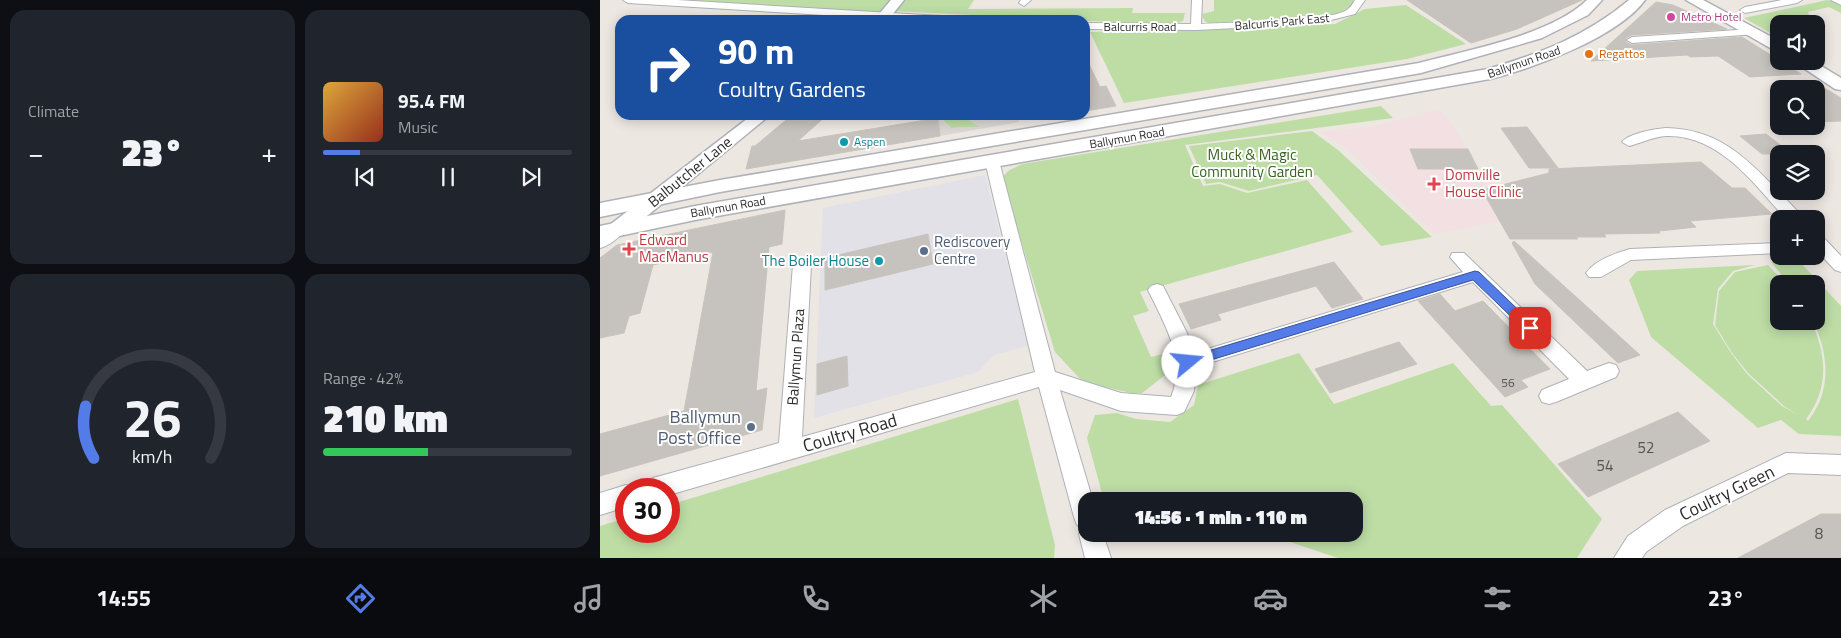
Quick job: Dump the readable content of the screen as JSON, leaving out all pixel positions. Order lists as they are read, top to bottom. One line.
{"streets":{"main road":["Ballymun Road"],"street":["Balcurris Park East","Balcurris Road","Balbutcher Lane","Ballymun Plaza","Coultry Road","Coultry Green"]},"crossings":[["Balcurris Park East","Balcurris Road"],["Ballymun Road","Balbutcher Lane"],["Ballymun Plaza","Coultry Road"]],"parks":["Muck & Magic Community Garden"],"places":{"other":["Metro Hotel","Regattos","Aspen","Rediscovery Centre","The Boiler House","Ballymun Post Office"],"health":["Domville House Clinic","Edward MacManus"]},"house_numbers":["56","52","54","8"],"page":{"tile":["Climate",["Range · 42%","210 km"]],"map_buttons":["+","−"],"turn":["90 m","Coultry Gardens"],"song":["95.4 FM","Music"],"heat":["−","23°","+"],"limit":"30","trip":"14:56 · 1 min · 110 m","tabs":["14:55","23°"],"gauge":["26","km/h"]}}
